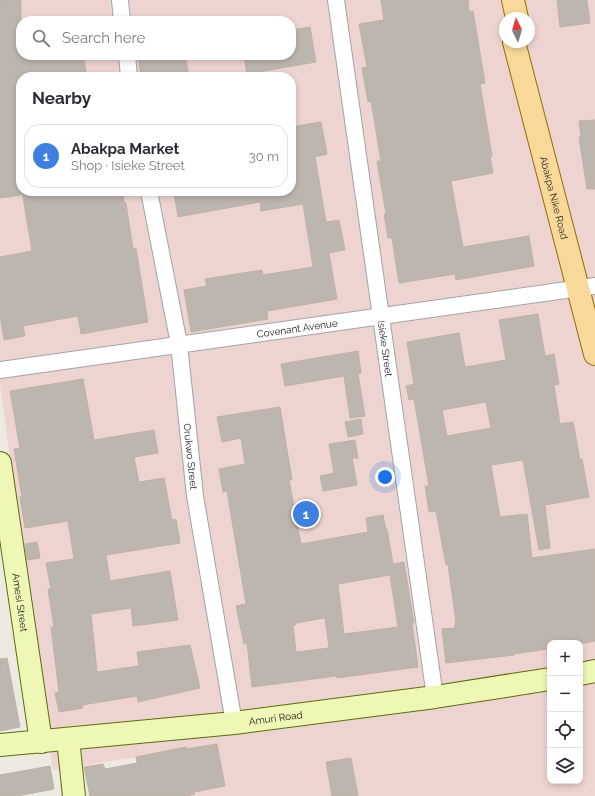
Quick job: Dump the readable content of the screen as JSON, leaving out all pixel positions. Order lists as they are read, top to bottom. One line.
{"streets":{"main road":["Abakpa Nike Road","Amesi Street","Amuri Road"],"street":["Covenant Avenue","Isieke Street","Orukwo Street"]},"crossings":[["Abakpa Nike Road","Covenant Avenue"],["Covenant Avenue","Isieke Street"],["Covenant Avenue","Orukwo Street"],["Isieke Street","Amuri Road"],["Orukwo Street","Amuri Road"],["Amesi Street","Amuri Road"]],"north":"top","page":{"search":"Search here","heading":"Nearby","list":[{"mark":"1","name":"Abakpa Market","note":"Shop · Isieke Street","value":"30 m"}],"pins":"1","map_buttons":["+","−"]}}
